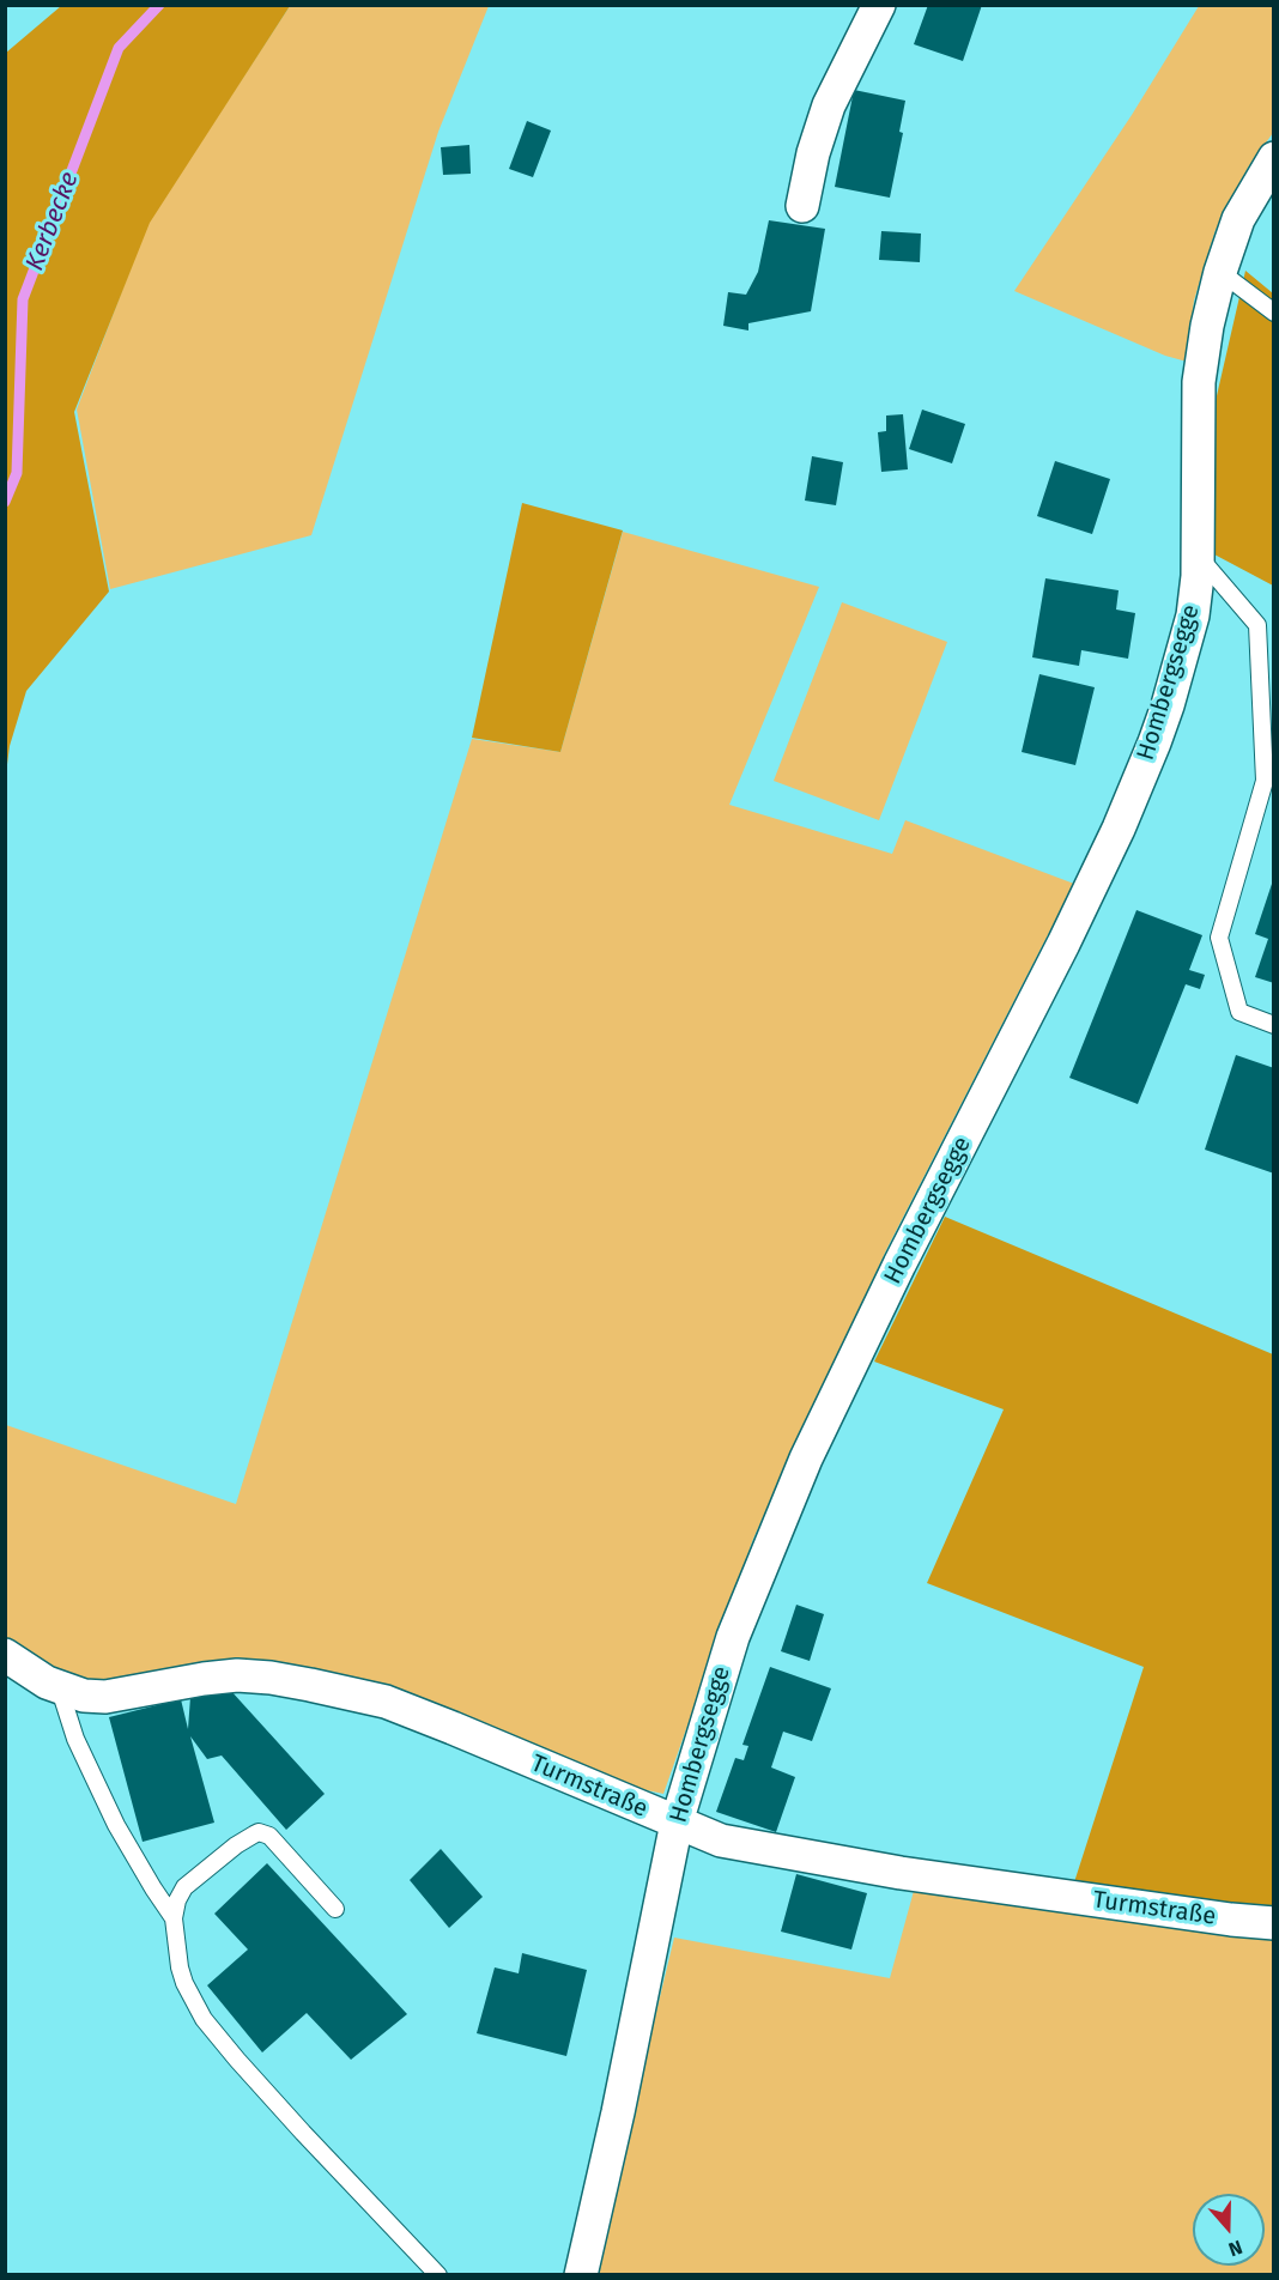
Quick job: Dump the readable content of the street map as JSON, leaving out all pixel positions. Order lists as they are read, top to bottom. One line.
{"streets":{"street":["Hombergsegge","Turmstraße"]},"crossings":[["Hombergsegge","Turmstraße"]],"water":["Kerbecke"],"north":"bottom"}
